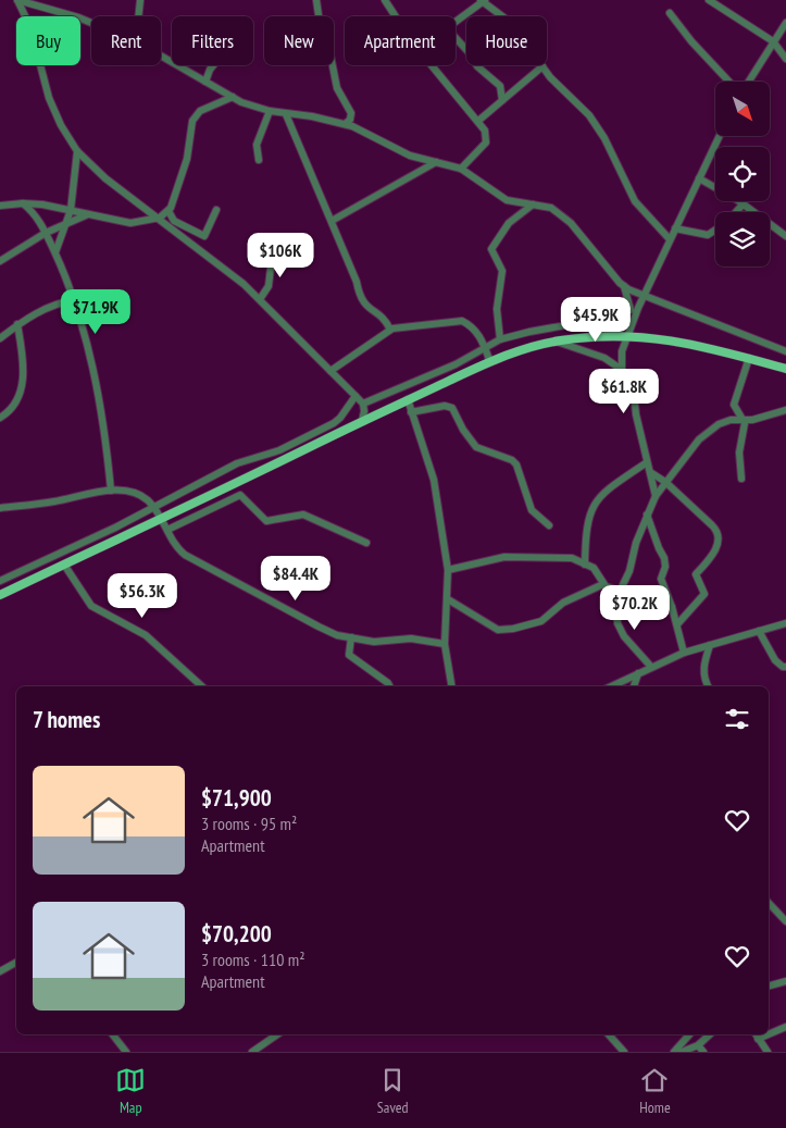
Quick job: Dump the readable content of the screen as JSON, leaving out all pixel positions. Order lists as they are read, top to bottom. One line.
{"north":"bottom right","page":{"chip":["Buy","Rent","Filters","New","Apartment","House"],"price":["$106K","$71.9K","$45.9K","$61.8K","$84.4K","$56.3K","$70.2K"],"heading":"7 homes","list":[{"name":"$71,900","note":"3 rooms · 95 m² · Apartment"},{"name":"$70,200","note":"3 rooms · 110 m² · Apartment"}],"tabs":["Map","Saved","Home"]}}
